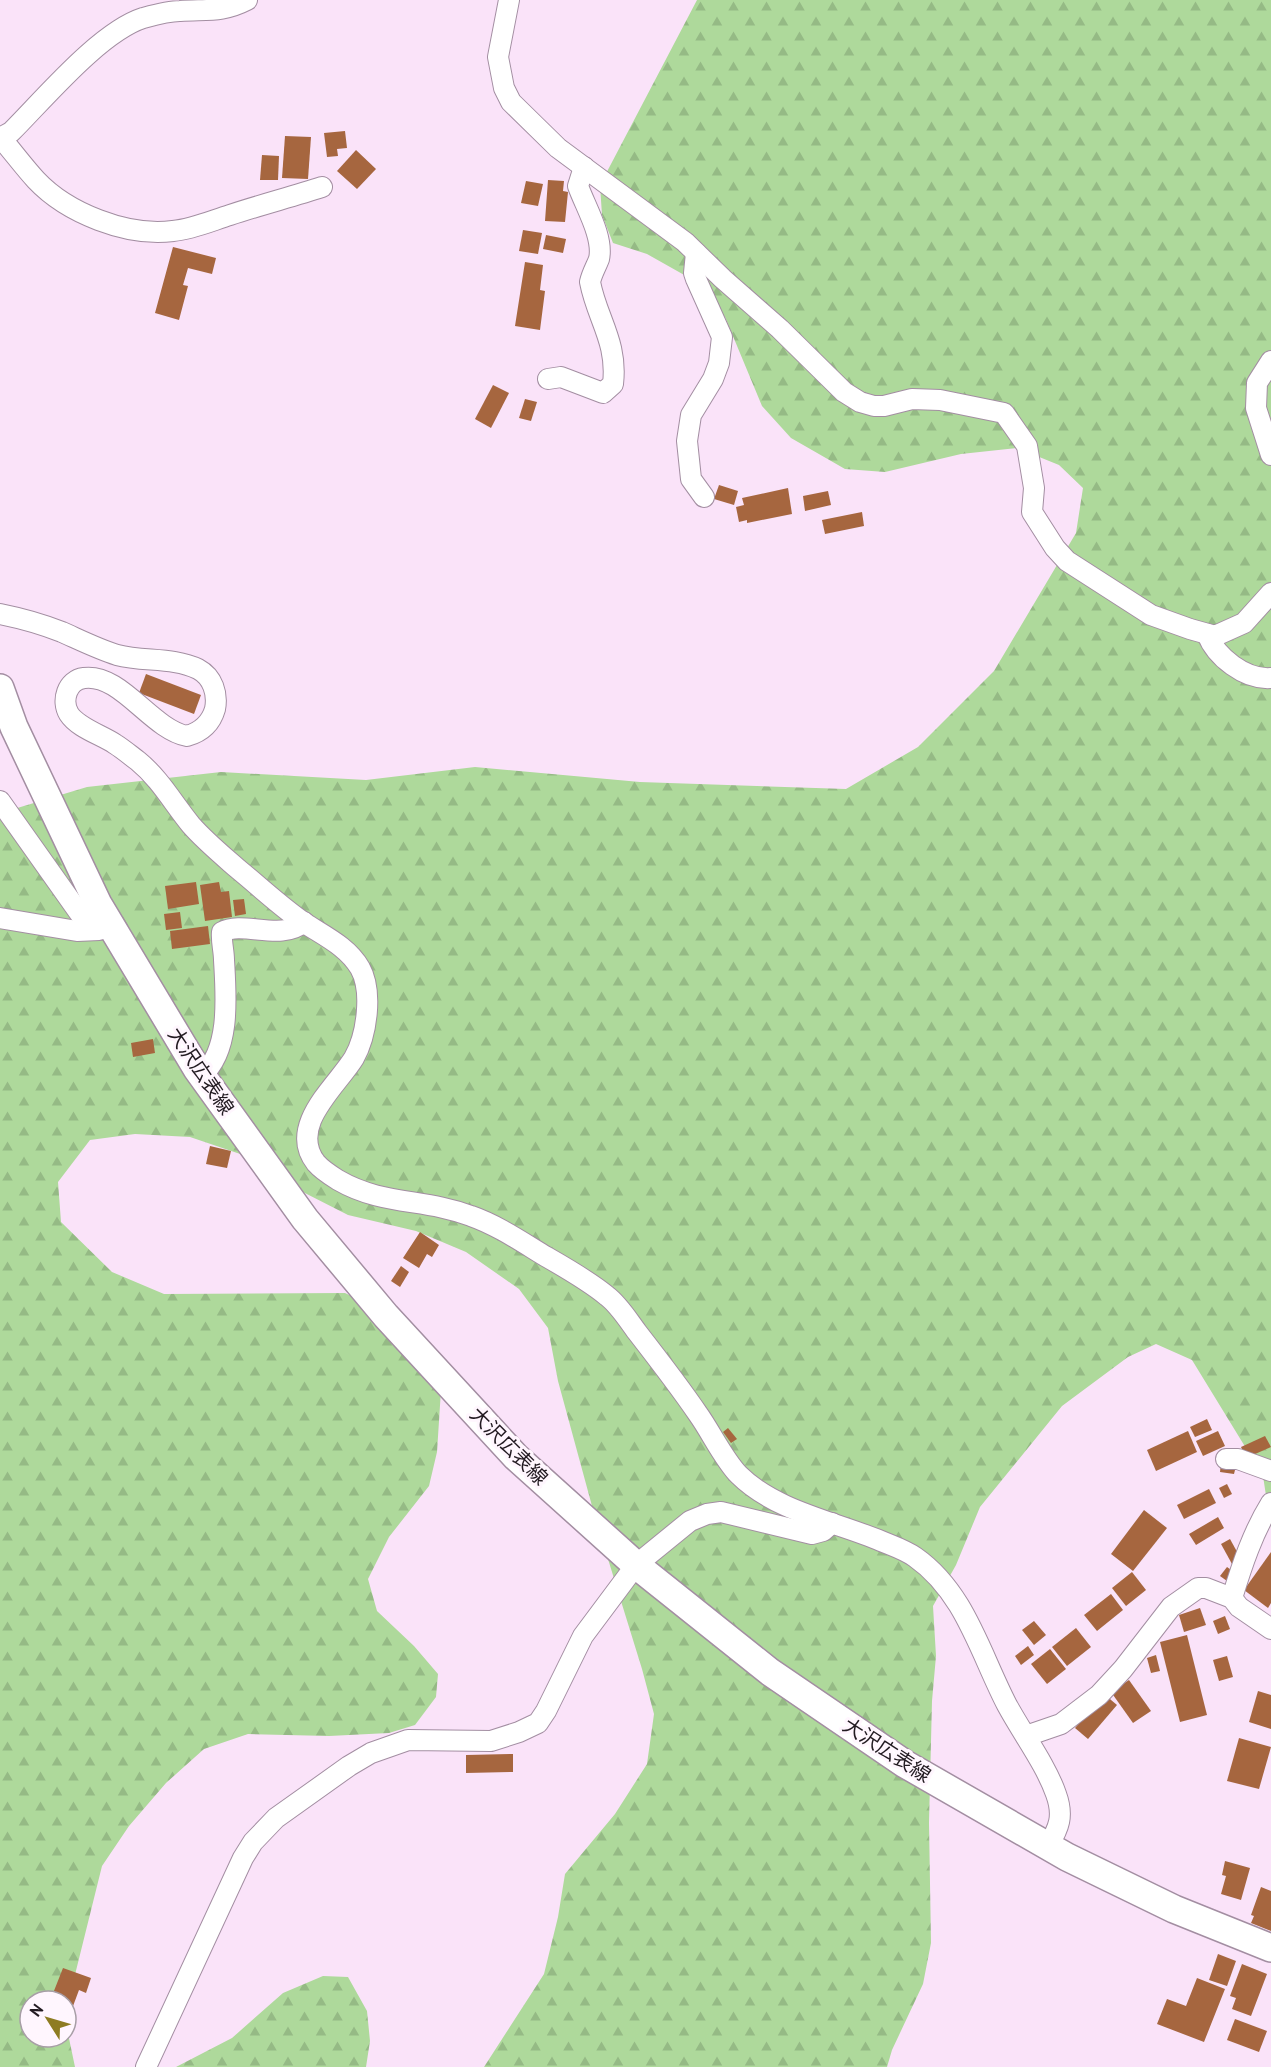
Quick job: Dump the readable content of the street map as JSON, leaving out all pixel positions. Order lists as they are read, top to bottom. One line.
{"streets":{"main road":["大沢広表線"]},"north":"top left"}
